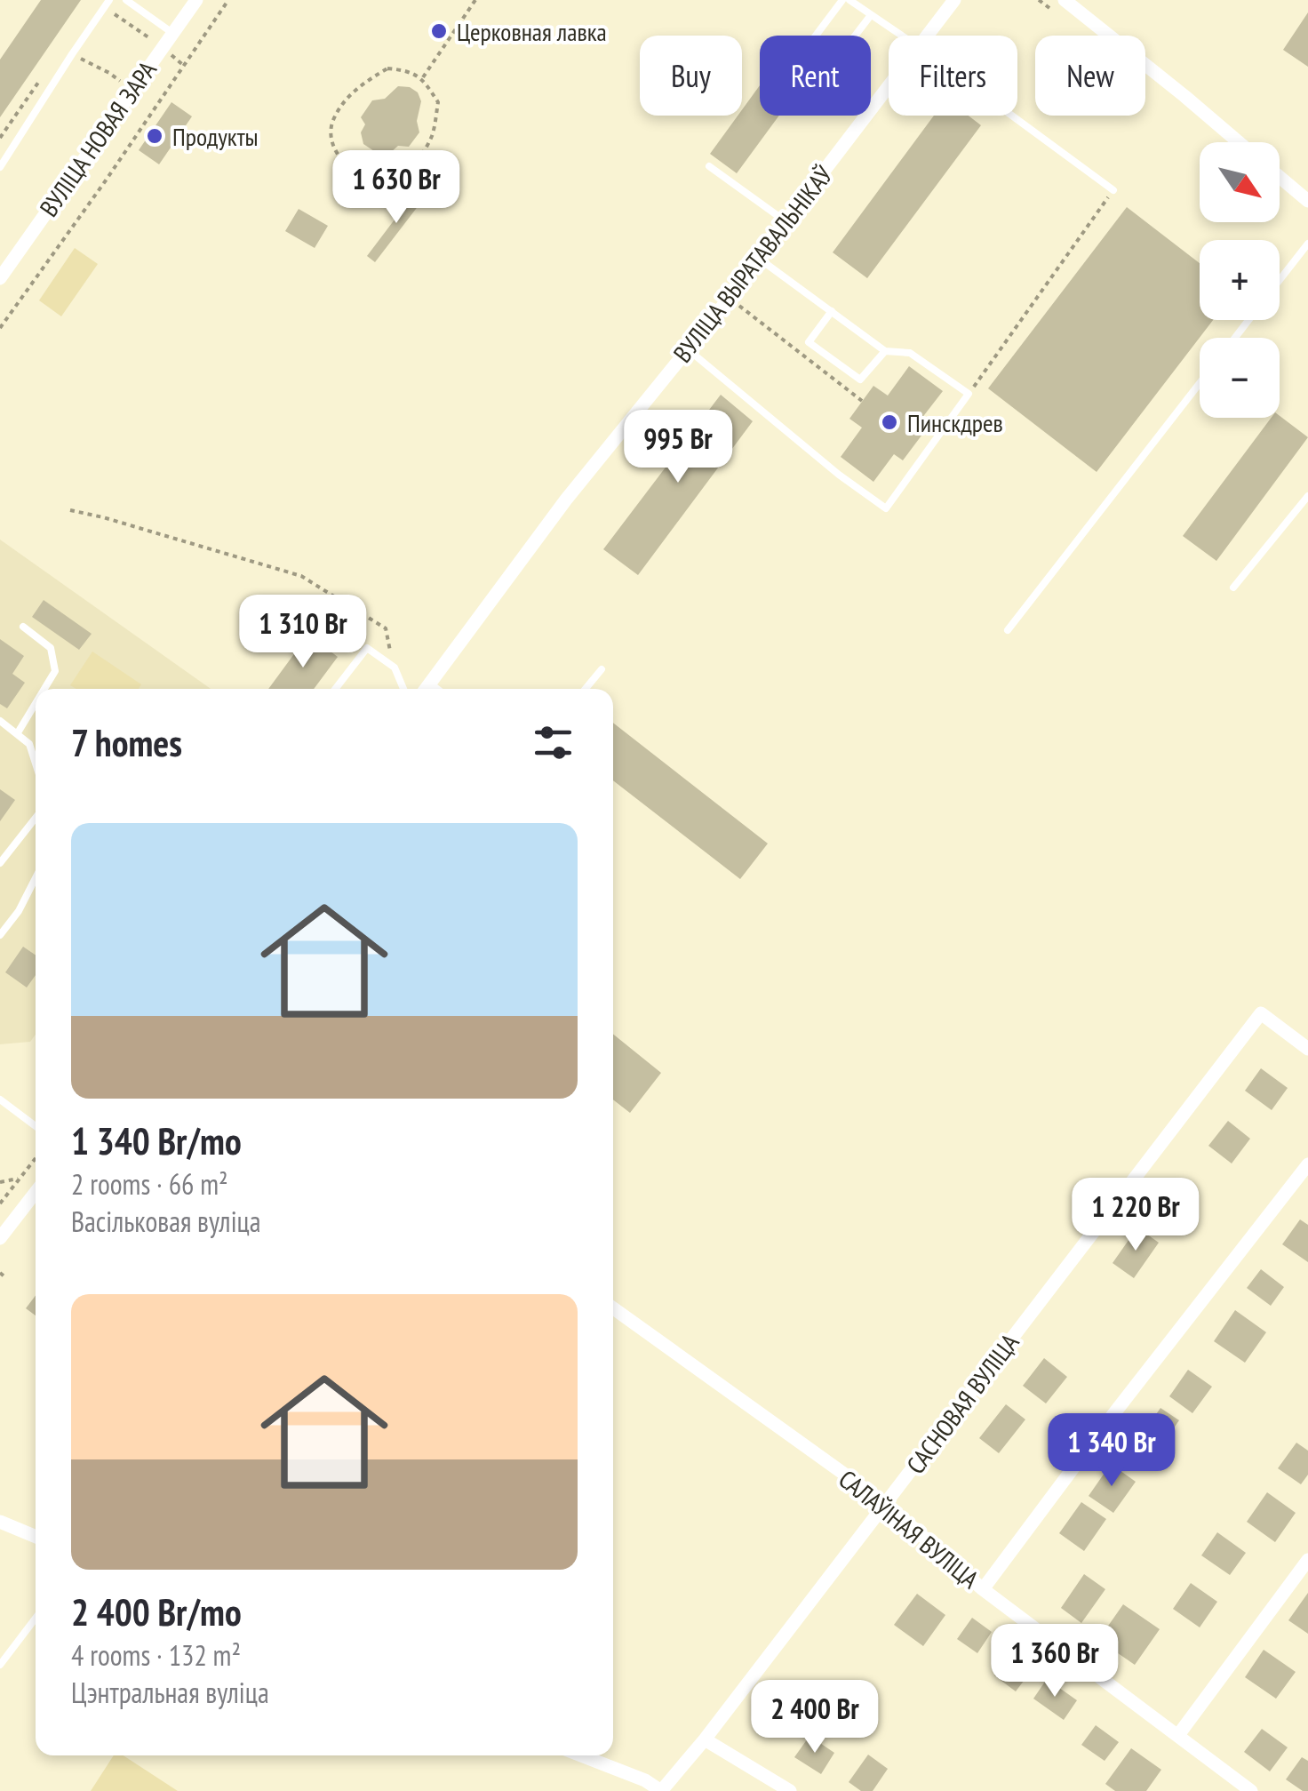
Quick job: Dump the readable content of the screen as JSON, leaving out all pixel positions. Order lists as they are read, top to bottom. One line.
{"streets":{"street":["ВУЛІЦА НОВАЯ ЗАРА","ВУЛІЦА ВЫРАТАВАЛЬНІКАЎ","САСНОВАЯ ВУЛІЦА","САЛАЎІНАЯ ВУЛІЦА"]},"crossings":[["САСНОВАЯ ВУЛІЦА","САЛАЎІНАЯ ВУЛІЦА"]],"places":["Церковная лавка","Продукты","Пинскдрев"],"north":"bottom right","page":{"chip":["Buy","Rent","Filters","New"],"map_buttons":["+","−"],"price":["1 630 Br","995 Br","1 310 Br","1 220 Br","1 340 Br","1 360 Br","2 400 Br"],"heading":"7 homes","list":[{"name":"1 340 Br/mo","note":"2 rooms · 66 m² · Васільковая вуліца"},{"name":"2 400 Br/mo","note":"4 rooms · 132 m² · Цэнтральная вуліца"}]}}
